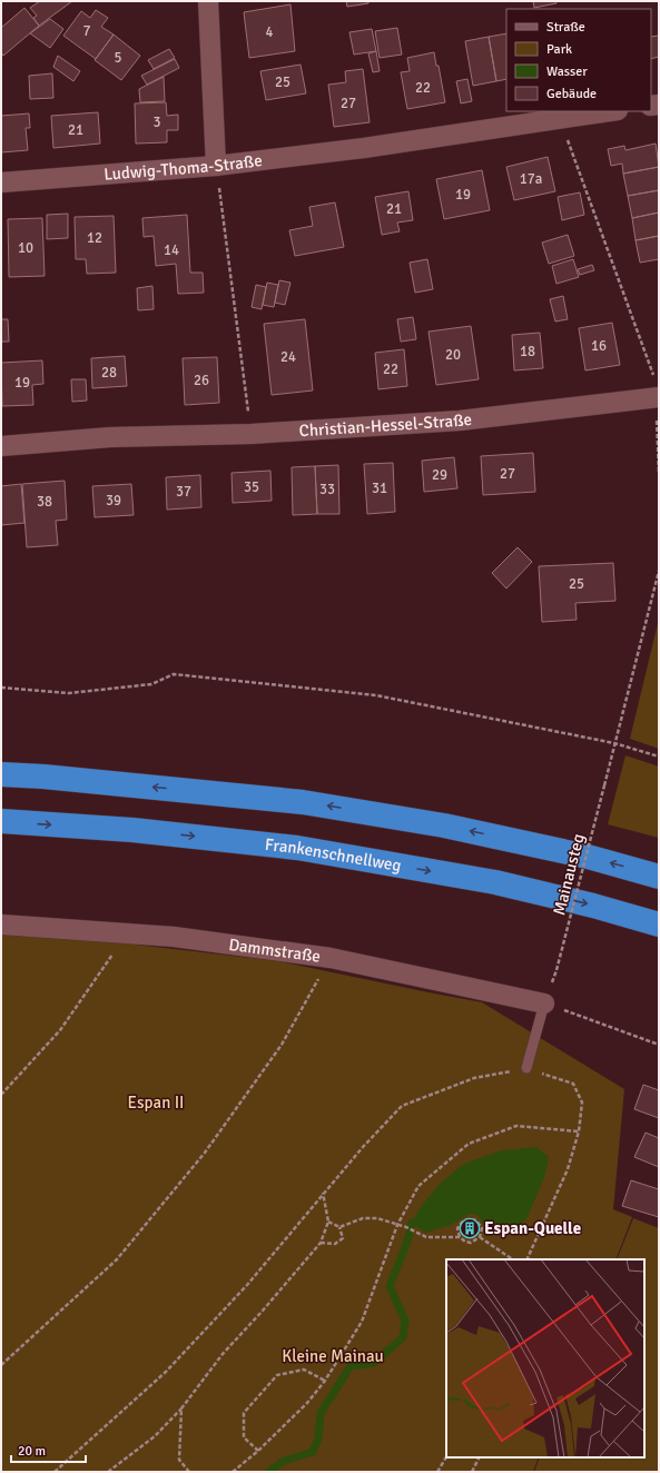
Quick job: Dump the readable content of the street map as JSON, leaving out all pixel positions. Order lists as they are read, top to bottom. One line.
{"streets":{"highway":["Frankenschnellweg"],"street":["Ludwig-Thoma-Straße","Christian-Hessel-Straße","Dammstraße"],"path":["Mainausteg"]},"parks":["Espan II","Kleine Mainau"],"places":{"building":["Espan-Quelle"]},"house_numbers":["7","4","5","25","22","27","3","21","17a","19","21","12","10","14","16","18","20","24","22","28","26","19","27","29","35","31","33","37","39","38","25"],"legend":["Straße","Park","Wasser","Gebäude"],"scale_bar":"20 m"}
